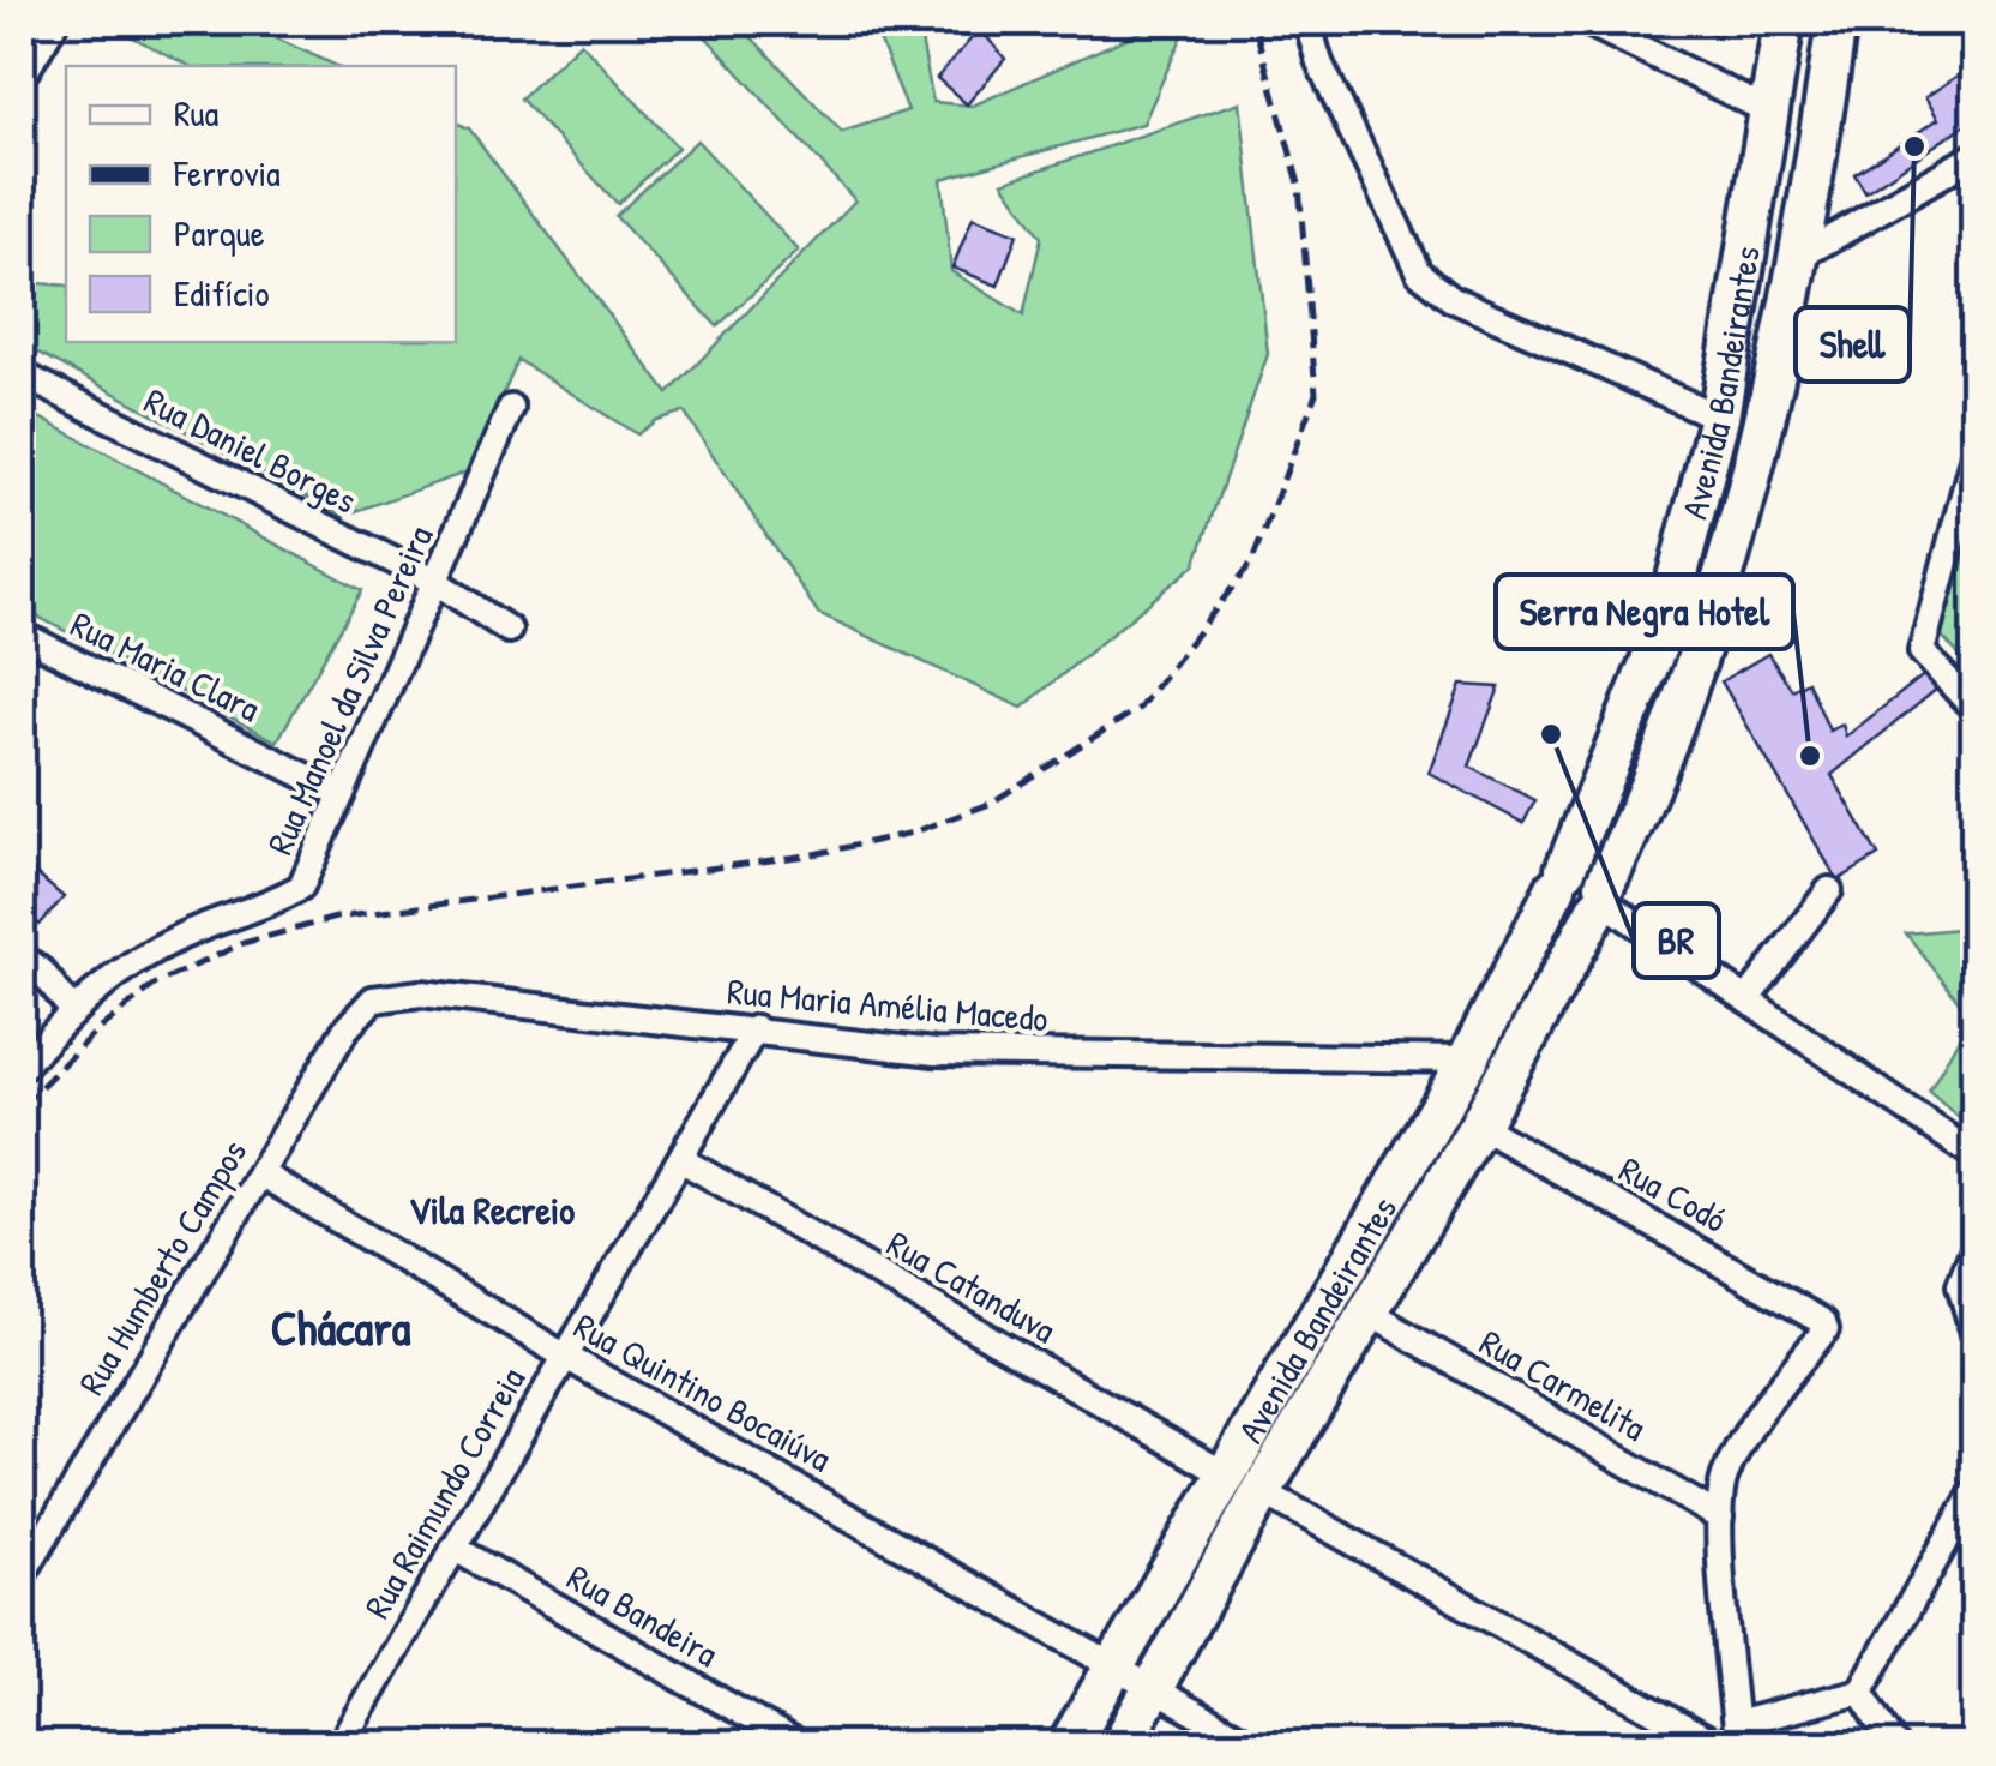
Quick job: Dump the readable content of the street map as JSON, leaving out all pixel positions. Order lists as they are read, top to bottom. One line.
{"streets":{"main road":["Avenida Bandeirantes"],"street":["Rua Daniel Borges","Rua Maria Clara","Rua Manoel da Silva Pereira","Rua Maria Amélia Macedo","Rua Codó","Rua Humberto Campos","Rua Catanduva","Rua Carmelita","Rua Quintino Bocaiúva","Rua Raimundo Correia","Rua Bandeira"]},"crossings":[["Avenida Bandeirantes","Rua Maria Amélia Macedo"],["Avenida Bandeirantes","Rua Codó"],["Avenida Bandeirantes","Rua Catanduva"],["Avenida Bandeirantes","Rua Carmelita"],["Avenida Bandeirantes","Rua Quintino Bocaiúva"],["Rua Daniel Borges","Rua Manoel da Silva Pereira"],["Rua Maria Clara","Rua Manoel da Silva Pereira"],["Rua Maria Amélia Macedo","Rua Humberto Campos"],["Rua Maria Amélia Macedo","Rua Raimundo Correia"],["Rua Codó","Rua Carmelita"],["Rua Humberto Campos","Rua Quintino Bocaiúva"],["Rua Catanduva","Rua Raimundo Correia"],["Rua Quintino Bocaiúva","Rua Raimundo Correia"],["Rua Raimundo Correia","Rua Bandeira"]],"districts":["Vila Recreio","Chácara"],"places":["Shell","BR","Serra Negra Hotel"],"legend":["Rua","Ferrovia","Parque","Edifício"]}
